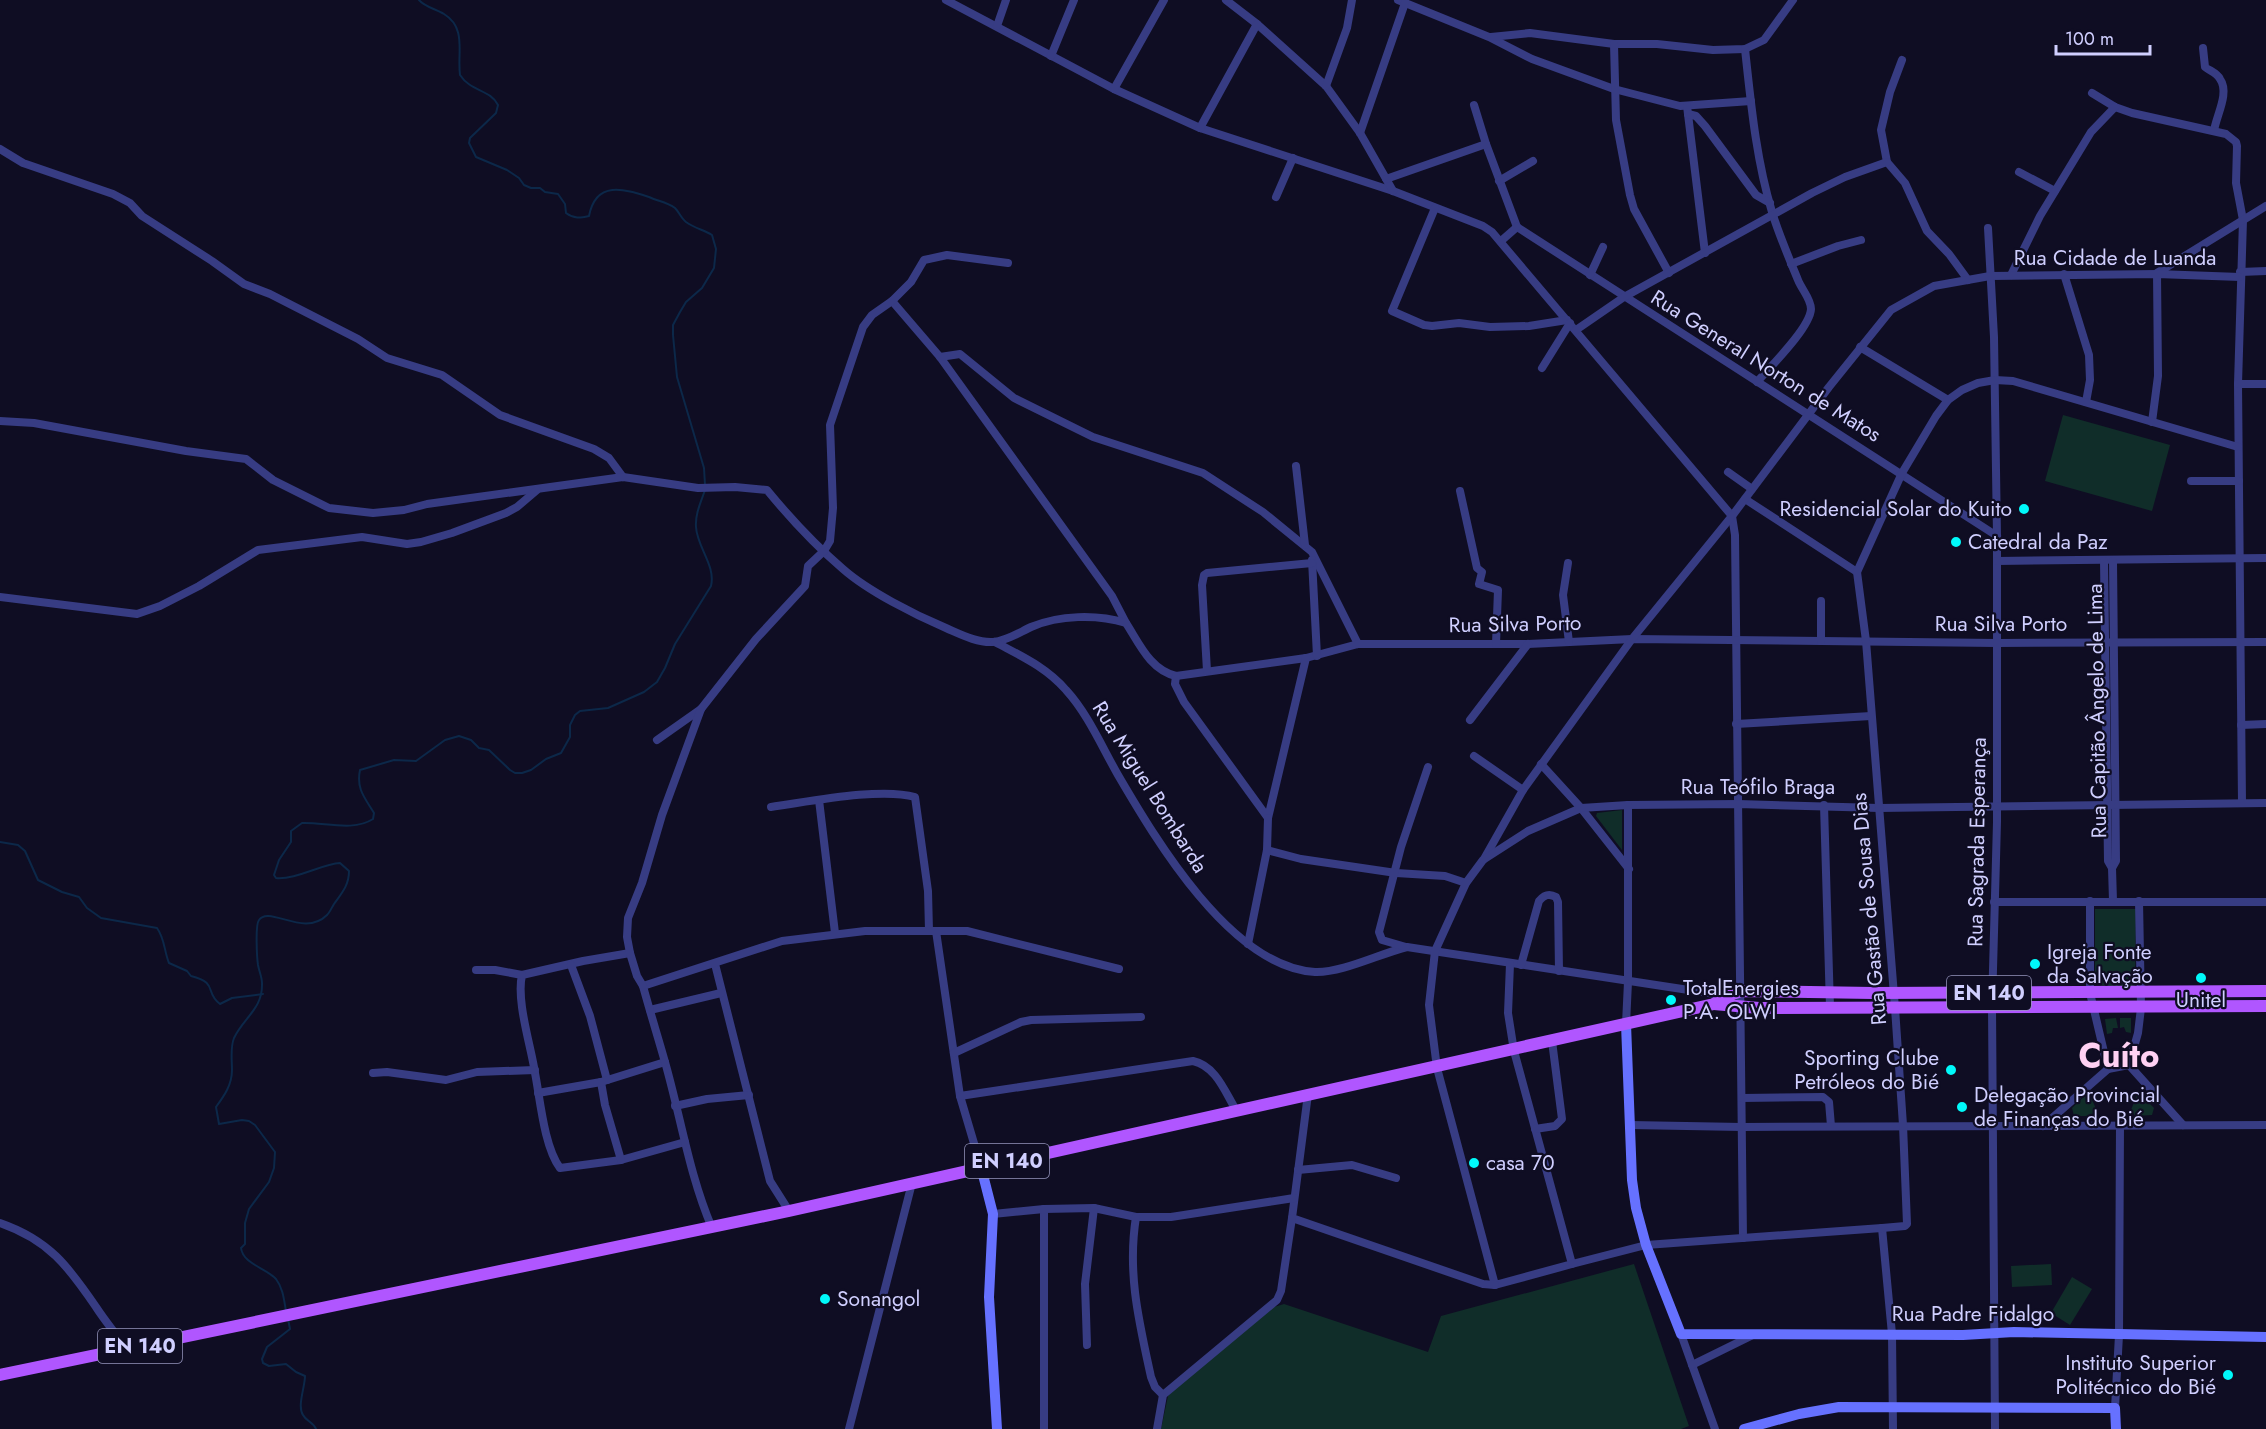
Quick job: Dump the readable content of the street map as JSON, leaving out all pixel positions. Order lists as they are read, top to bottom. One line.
{"streets":{"main road":["EN 140"],"street":["Rua Cidade de Luanda","Rua General Norton de Matos","Rua Silva Porto","Rua Capitão Ângelo de Lima","Rua Miguel Bombarda","Rua Teófilo Braga","Rua Sagrada Esperança","Rua Gastão de Sousa Dias","Rua Padre Fidalgo"]},"crossings":[["Rua Cidade de Luanda","Rua General Norton de Matos"],["Rua Cidade de Luanda","Rua Silva Porto"],["Rua Cidade de Luanda","Rua Teófilo Braga"],["Rua Cidade de Luanda","Rua Sagrada Esperança"],["Rua General Norton de Matos","Rua Sagrada Esperança"],["Rua Silva Porto","Rua Capitão Ângelo de Lima"],["Rua Silva Porto","Rua Sagrada Esperança"],["Rua Silva Porto","Rua Gastão de Sousa Dias"],["Rua Capitão Ângelo de Lima","Rua Teófilo Braga"],["Rua Miguel Bombarda","Rua Teófilo Braga"],["Rua Miguel Bombarda","EN 140"],["Rua Teófilo Braga","Rua Sagrada Esperança"],["Rua Teófilo Braga","Rua Gastão de Sousa Dias"],["Rua Teófilo Braga","EN 140"],["Rua Sagrada Esperança","EN 140"],["Rua Sagrada Esperança","Rua Padre Fidalgo"],["Rua Gastão de Sousa Dias","EN 140"]],"districts":["Cuíto"],"places":["Residencial Solar do Kuito","Catedral da Paz","Igreja Fonte da Salvação","Unitel","TotalEnergies P.A. OLWI","Sporting Clube Petróleos do Bié","Delegação Provincial de Finanças do Bié","casa 70","Sonangol","Instituto Superior Politécnico do Bié"],"scale_bar":"100 m"}
